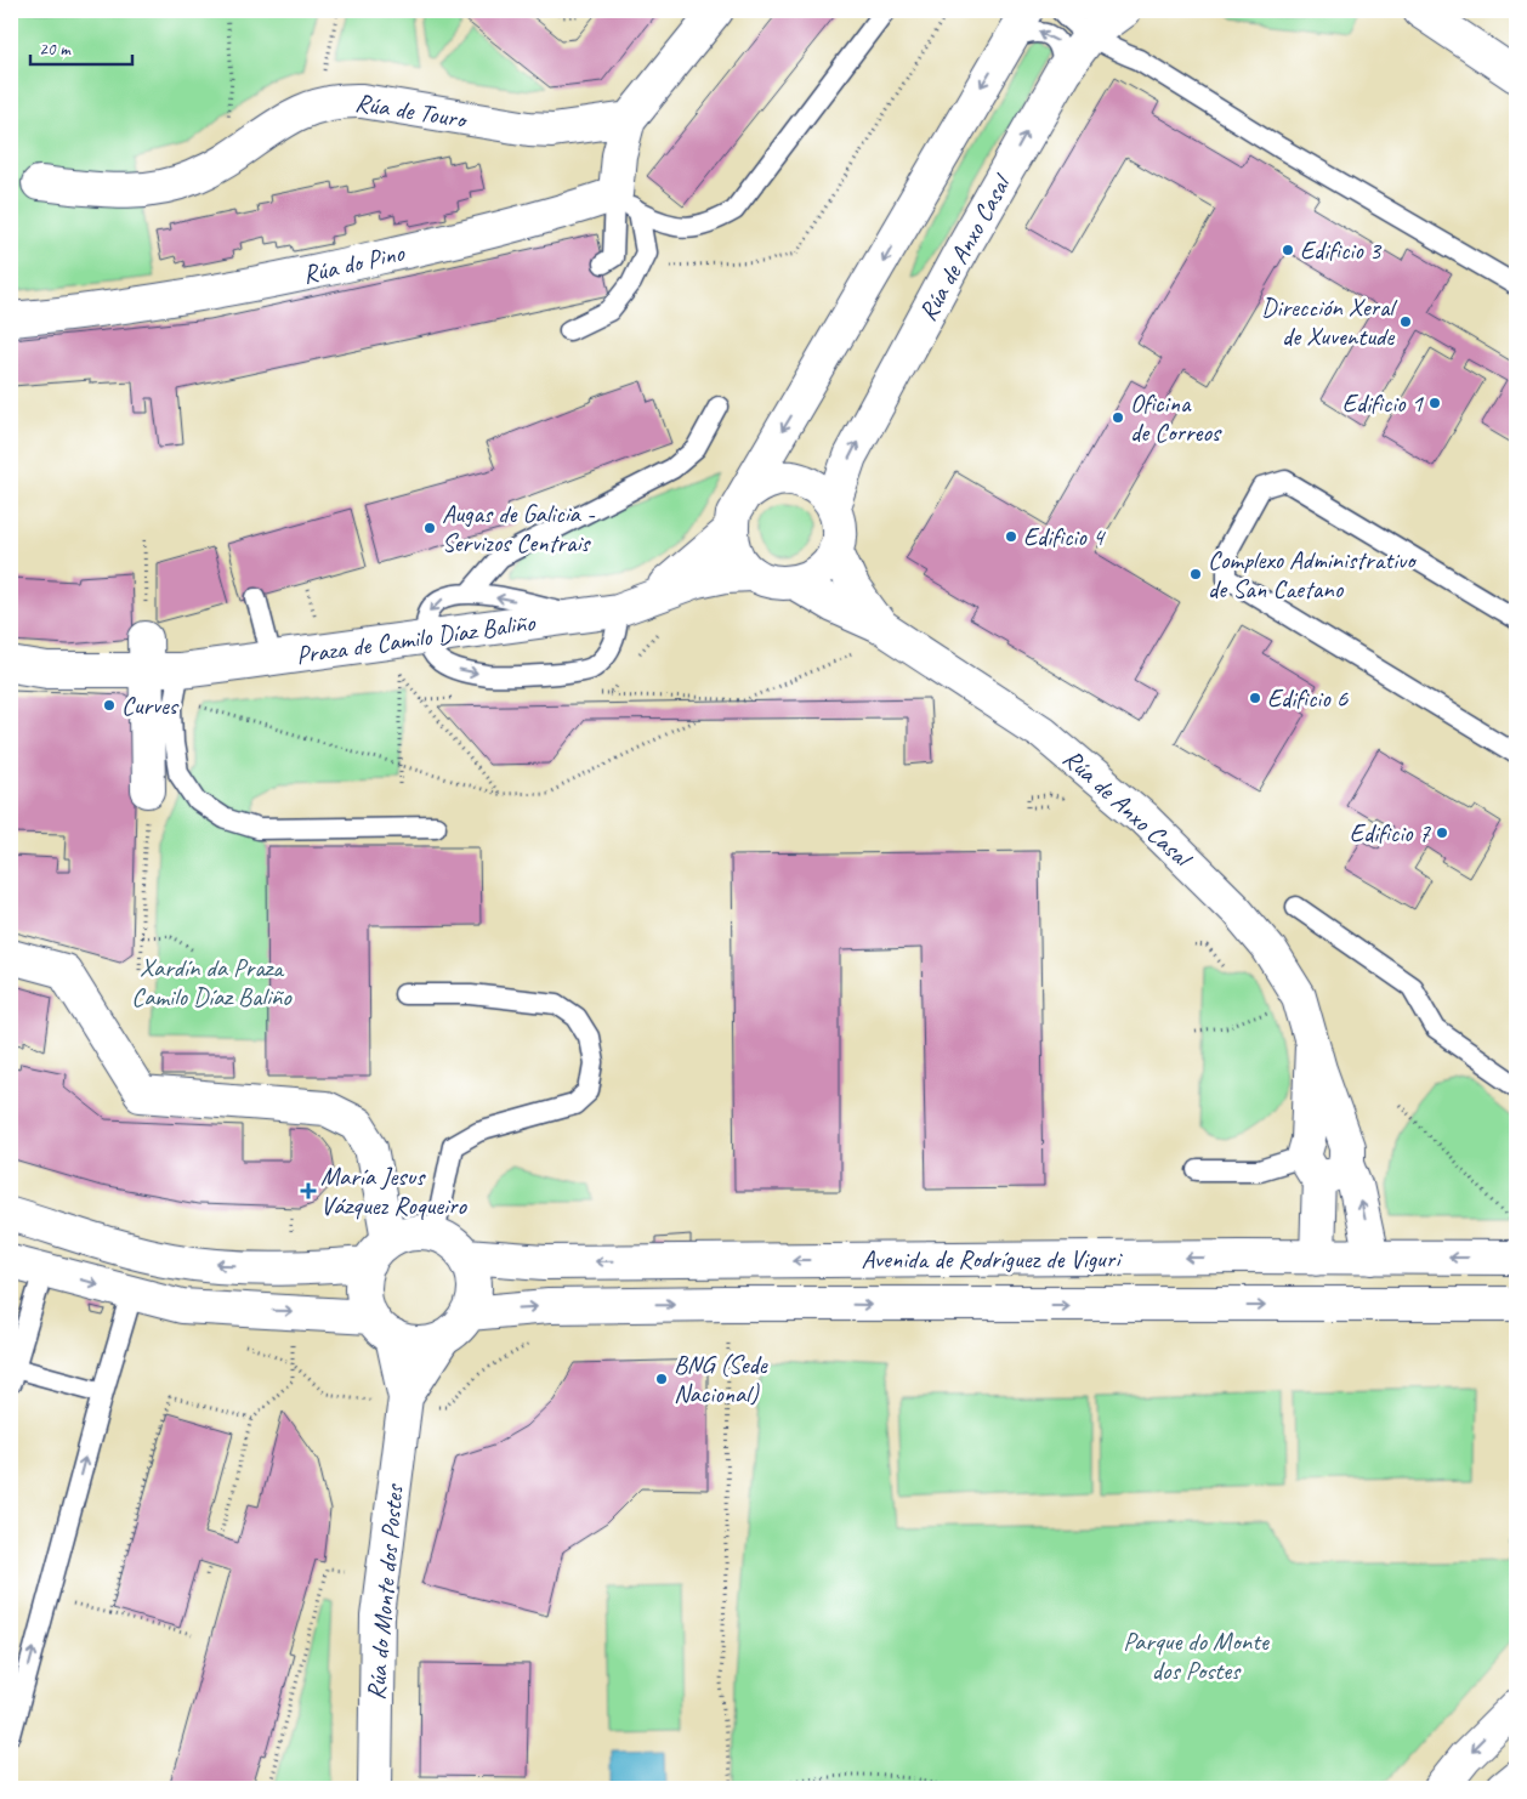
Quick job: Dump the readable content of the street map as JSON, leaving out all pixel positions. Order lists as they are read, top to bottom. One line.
{"streets":{"street":["Rúa de Touro","Rúa de Anxo Casal","Rúa do Pino","Praza de Camilo Díaz Baliño","Avenida de Rodríguez de Viguri","Rúa do Monte dos Postes"]},"crossings":[["Rúa de Anxo Casal","Praza de Camilo Díaz Baliño"],["Rúa de Anxo Casal","Avenida de Rodríguez de Viguri"],["Avenida de Rodríguez de Viguri","Rúa do Monte dos Postes"]],"parks":["Xardín da Praza Camilo Díaz Baliño","Parque do Monte dos Postes"],"places":{"other":["Edificio 3","Dirección Xeral de Xuventude","Edificio 1","Oficina de Correos","Augas de Galicia - Servizos Centrais","Edificio 4","Complexo Administrativo de San Caetano","Edificio 6","Curves","Edificio 7","BNG (Sede Nacional)"],"health":["María Jesus Vázquez Roqueiro"]},"scale_bar":"20 m"}
